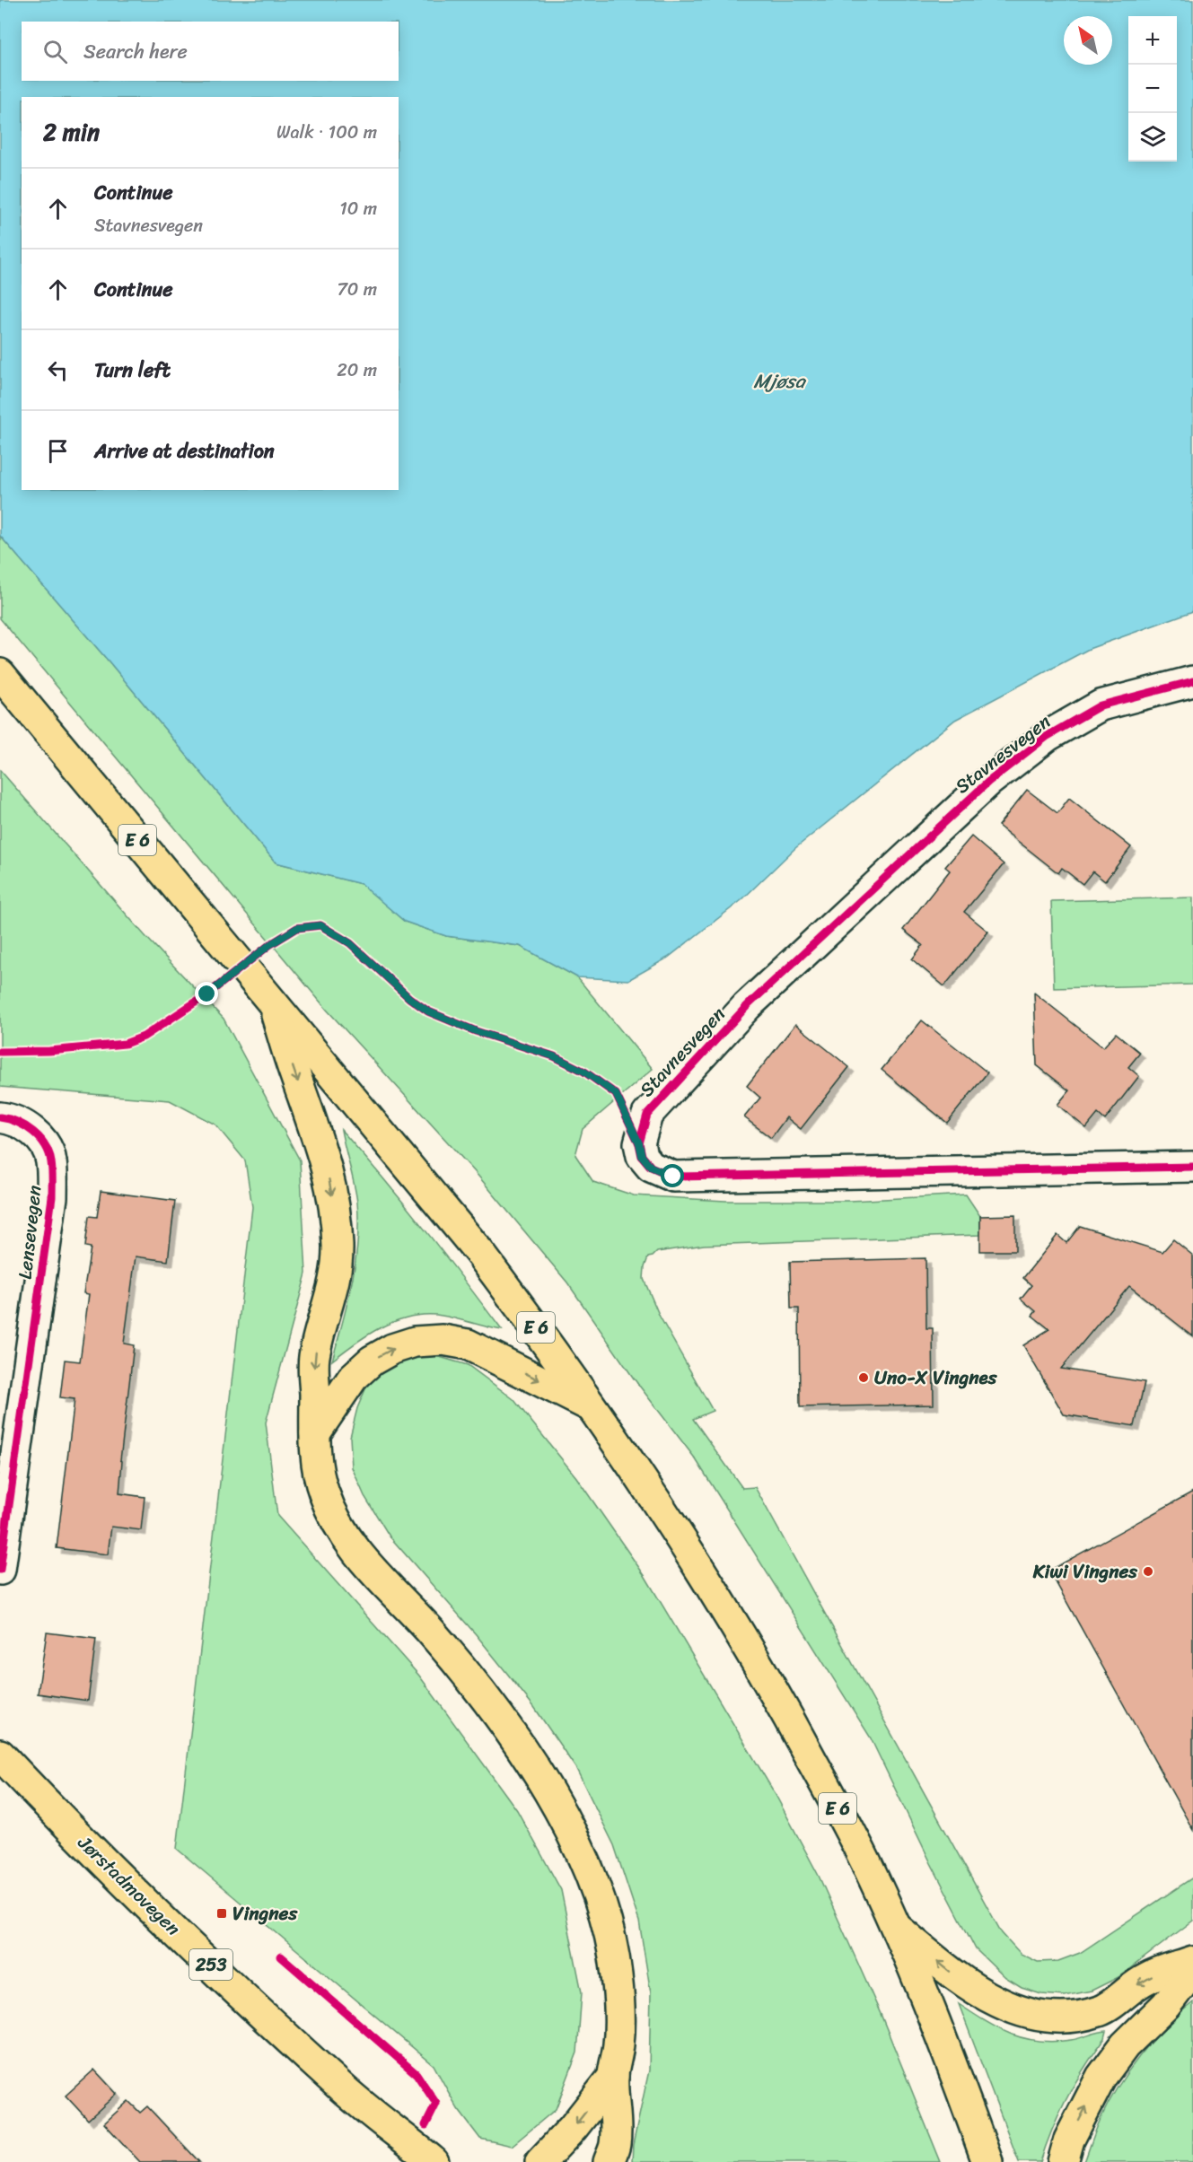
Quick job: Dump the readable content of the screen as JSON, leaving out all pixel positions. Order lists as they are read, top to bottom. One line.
{"streets":{"main road":["E 6","Jørstadmovegen","253"],"street":["Stavnesvegen","Lensevegen"]},"water":["Mjøsa"],"places":{"other":["Uno-X Vingnes","Kiwi Vingnes"],"transit":["Vingnes"]},"north":"top left","page":{"map_buttons":["+","−"],"search":"Search here","heading":["2 min","Walk · 100 m"],"list":[["Continue","Stavnesvegen","10 m"],["Continue","70 m"],["Turn left","20 m"],"Arrive at destination"]}}
